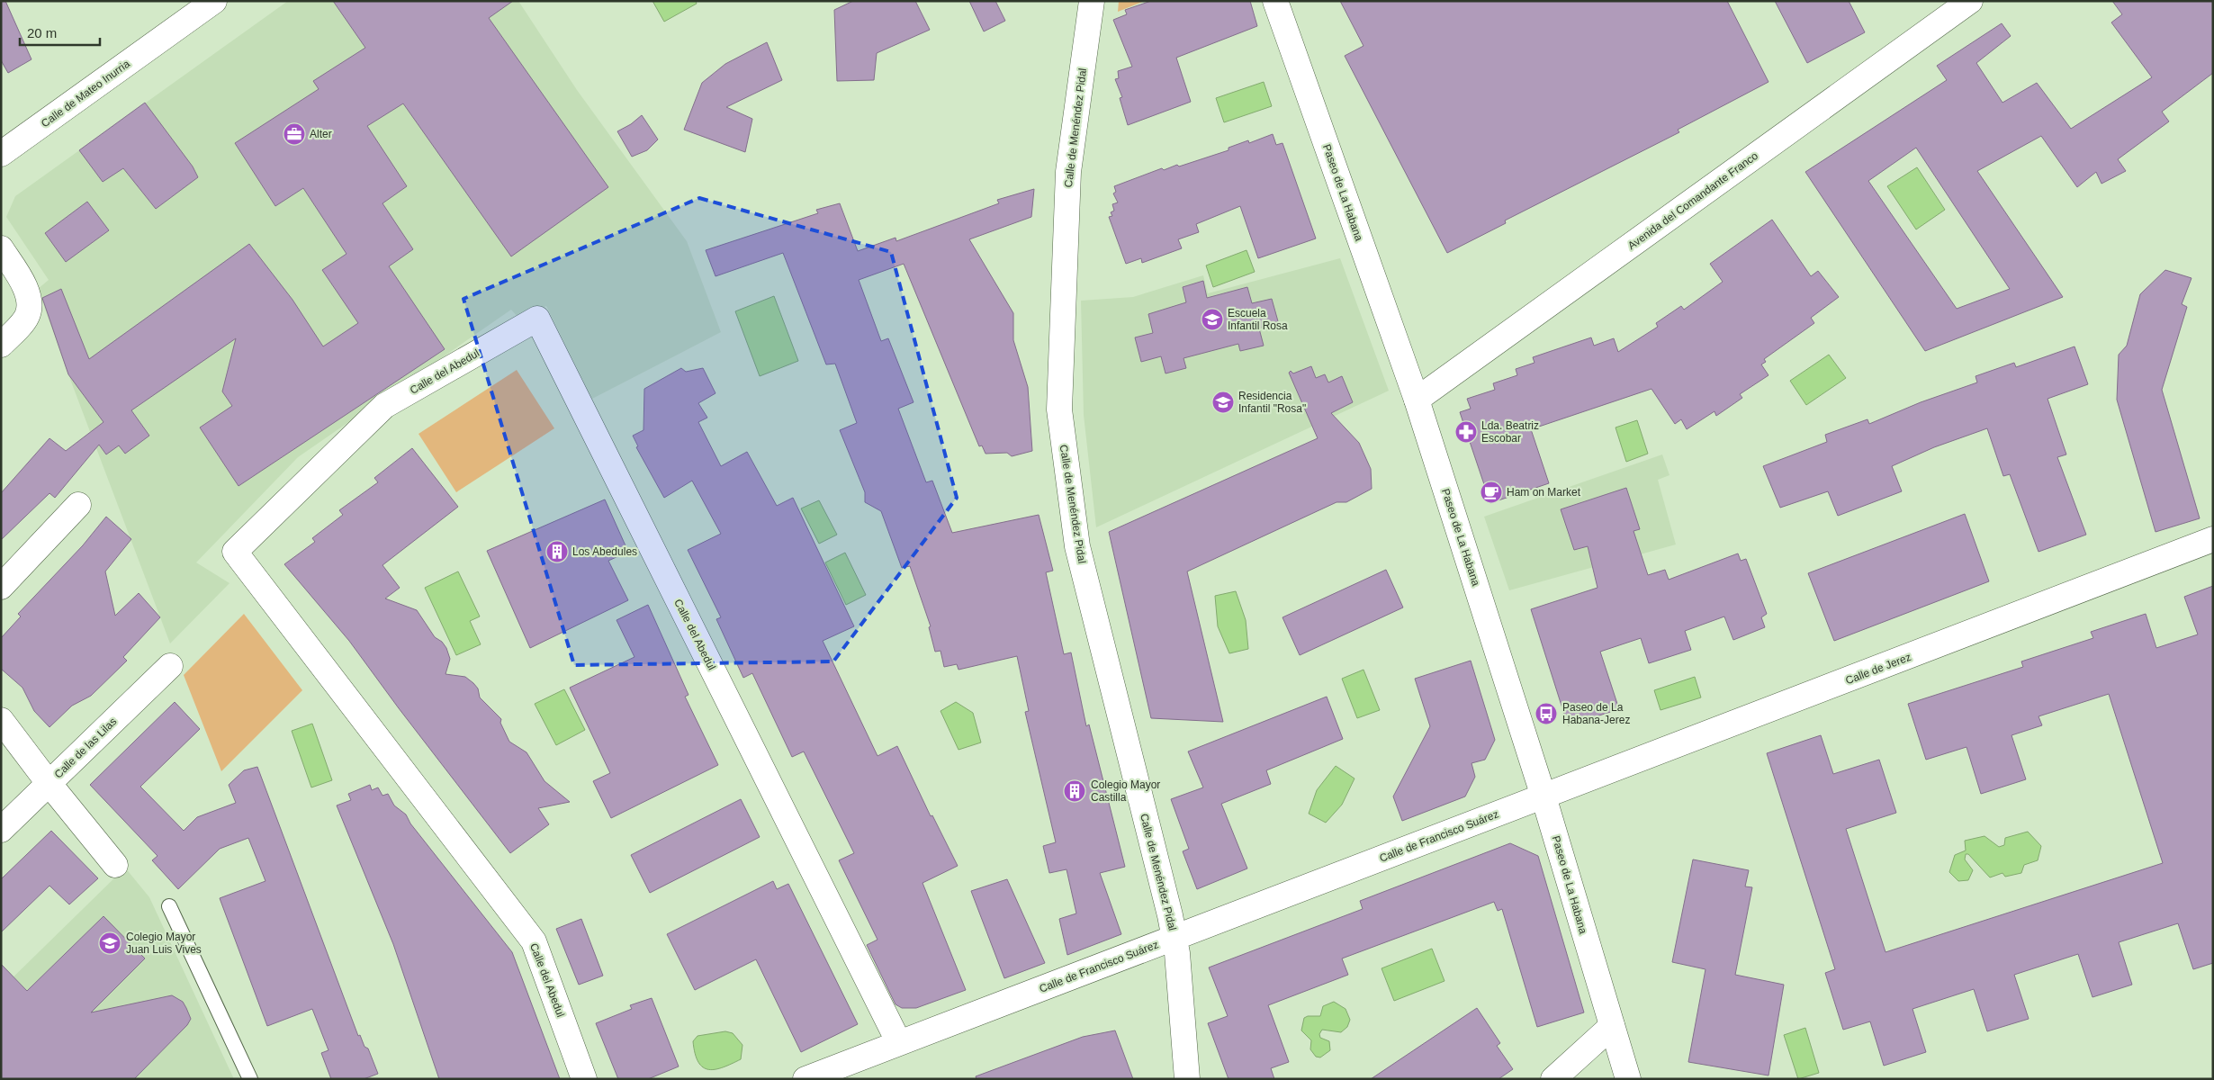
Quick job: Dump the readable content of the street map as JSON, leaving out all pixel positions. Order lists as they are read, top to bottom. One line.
{"streets":{"street":["Calle de Mateo Inurria","Calle de Menéndez Pidal","Paseo de La Habana","Avenida del Comandante Franco","Calle del Abedul","Calle de Jerez","Calle de las Lilas","Calle de Francisco Suárez"]},"crossings":[["Calle de Menéndez Pidal","Calle de Francisco Suárez"],["Paseo de La Habana","Avenida del Comandante Franco"],["Paseo de La Habana","Calle de Jerez"],["Paseo de La Habana","Calle de Francisco Suárez"],["Calle del Abedul","Calle de Francisco Suárez"],["Calle de Jerez","Calle de Francisco Suárez"]],"places":{"office":["Alter"],"school or university":["Escuela Infantil Rosa","Residencia Infantil \"Rosa\"","Colegio Mayor Juan Luis Vives"],"pharmacy":["Lda. Beatriz Escobar"],"cafe":["Ham on Market"],"building":["Los Abedules","Colegio Mayor Castilla"],"bus stop":["Paseo de La Habana-Jerez"]},"scale_bar":"20 m"}
